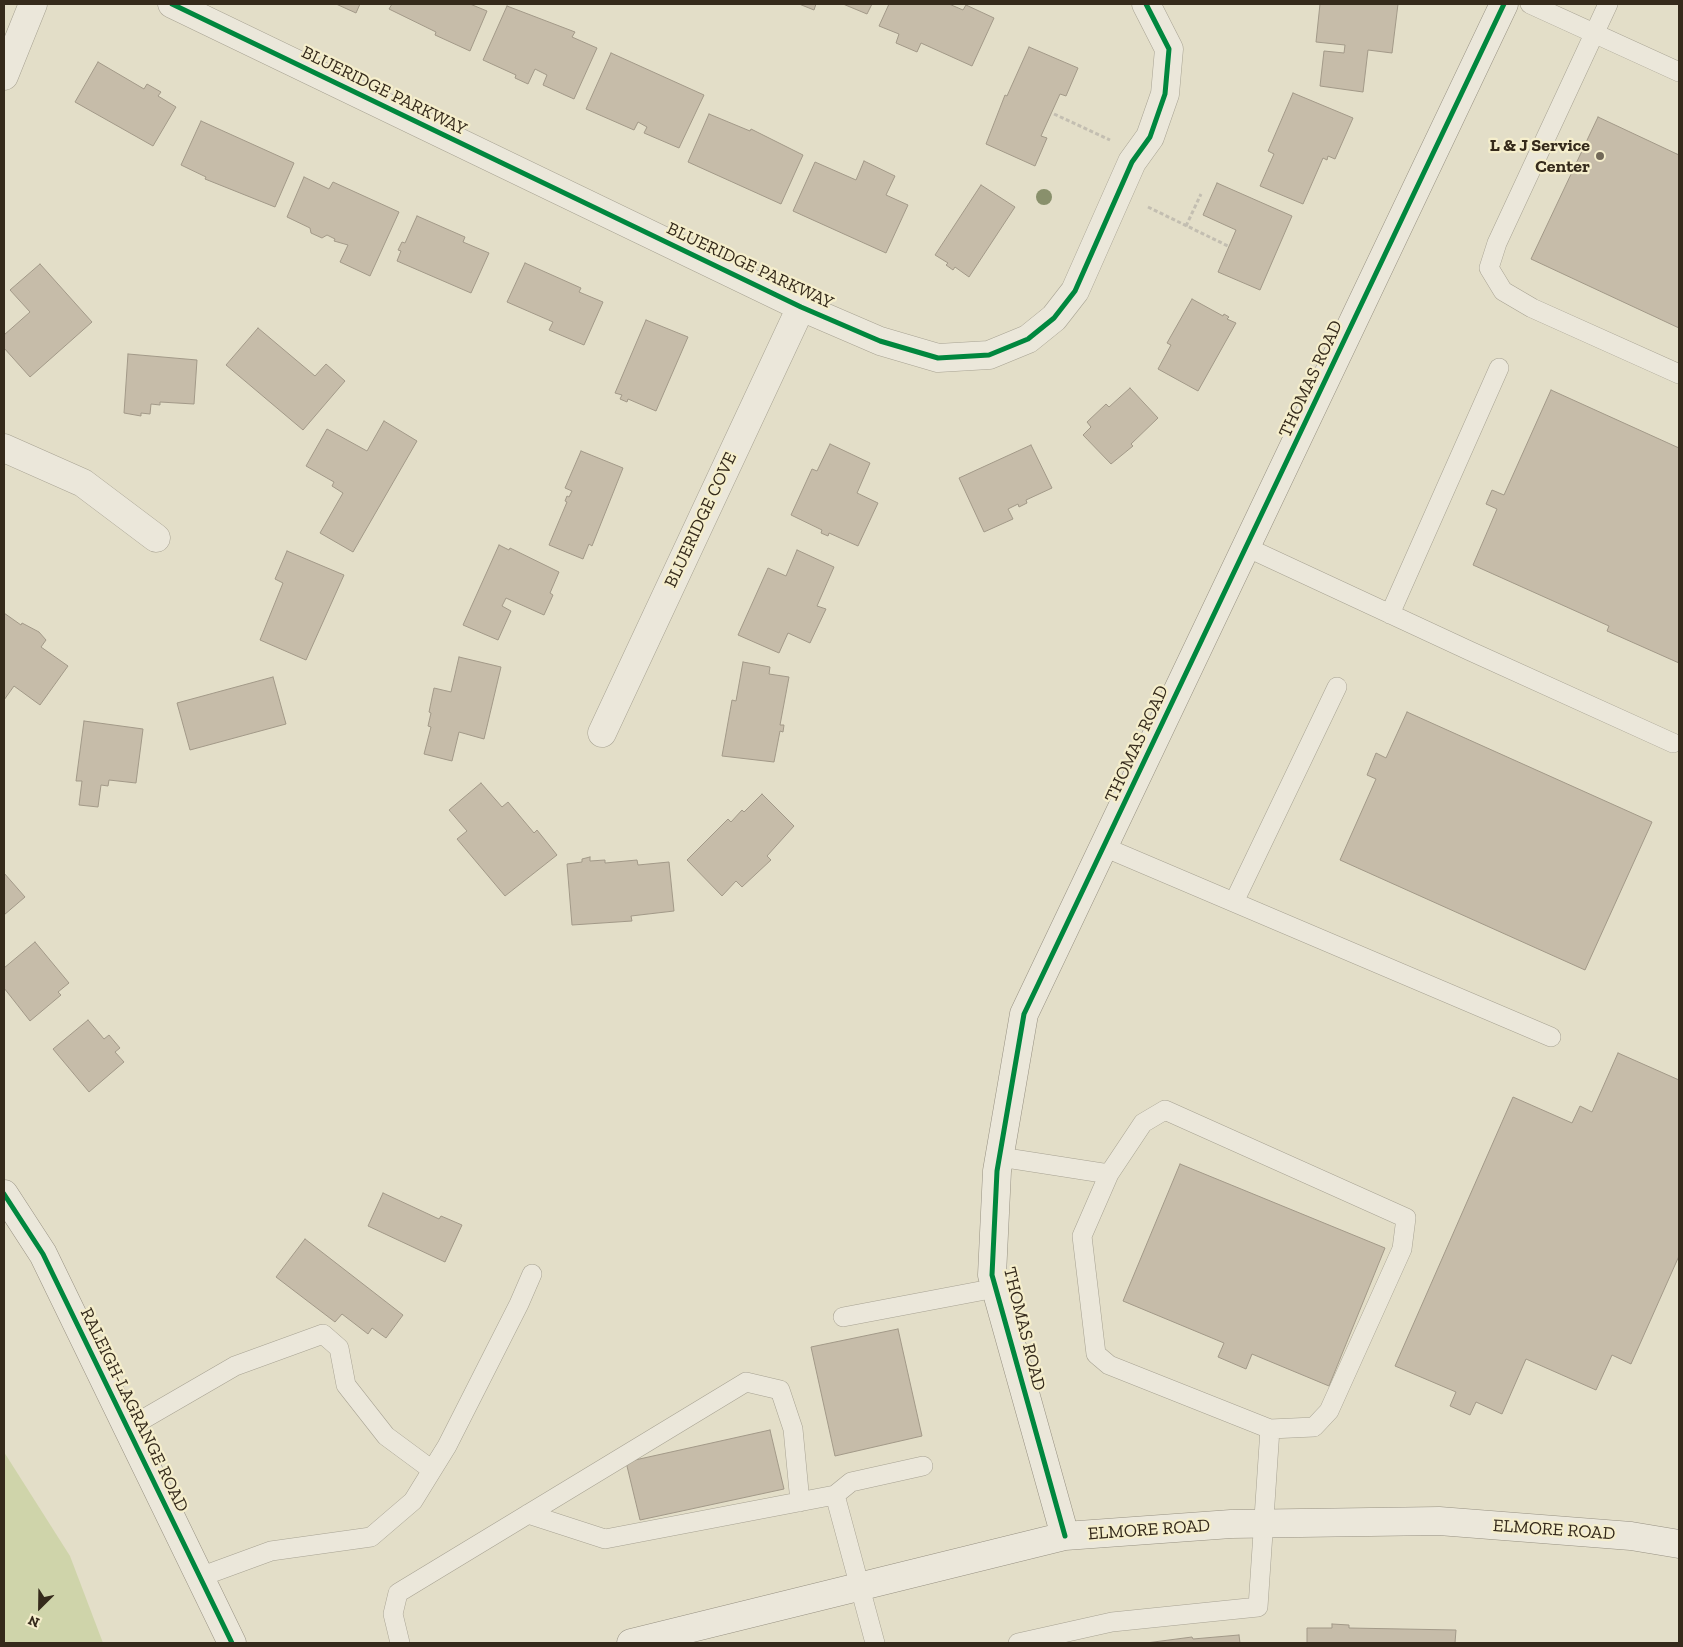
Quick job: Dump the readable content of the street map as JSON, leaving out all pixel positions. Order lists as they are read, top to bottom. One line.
{"streets":{"street":["BLUERIDGE PARKWAY","THOMAS ROAD","BLUERIDGE COVE","RALEIGH-LAGRANGE ROAD","ELMORE ROAD"]},"crossings":[["BLUERIDGE PARKWAY","BLUERIDGE COVE"],["THOMAS ROAD","ELMORE ROAD"]],"places":["L & J Service Center"],"north":"bottom left"}
